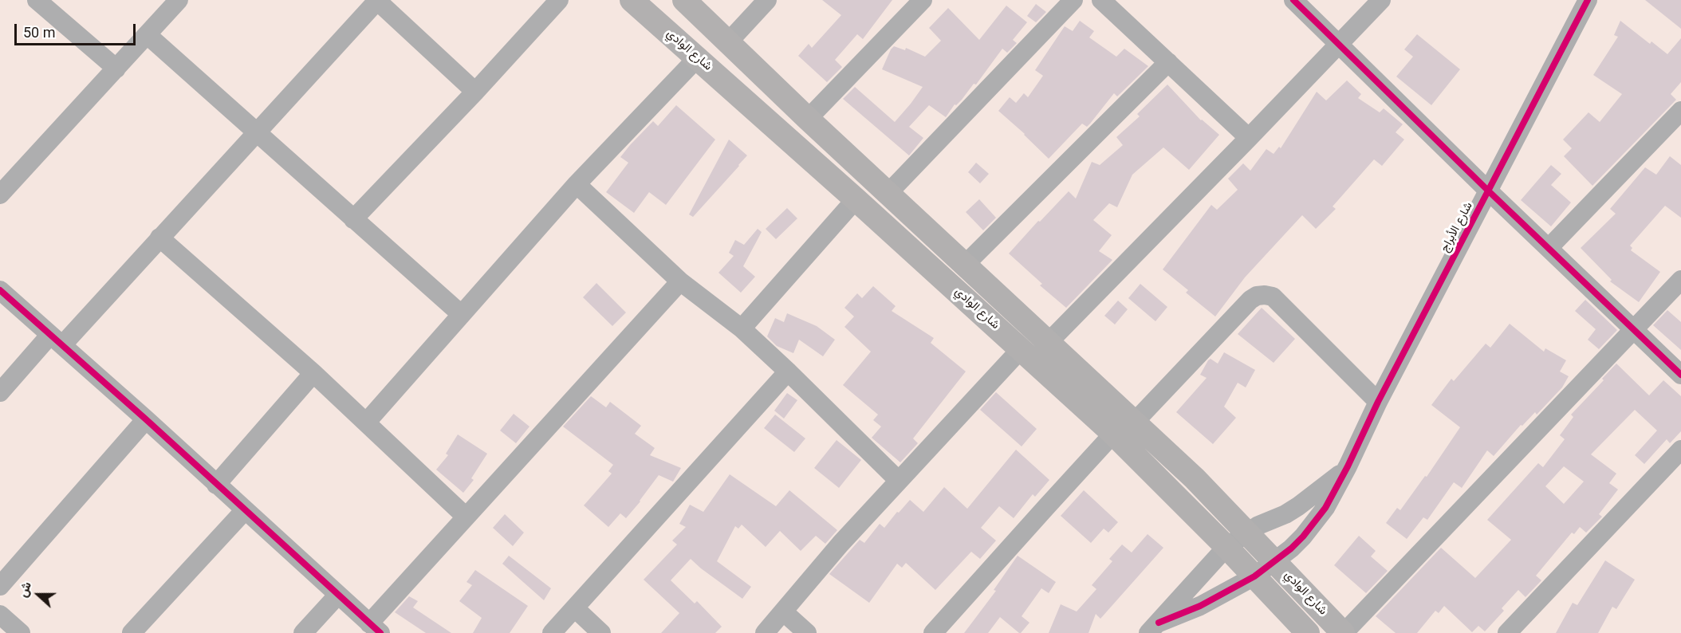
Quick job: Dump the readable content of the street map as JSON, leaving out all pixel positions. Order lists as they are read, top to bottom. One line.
{"streets":{"main road":["شارع الوادي"],"street":["شارع الأبراج"]},"crossings":[["شارع الوادي","شارع الأبراج"]],"scale_bar":"50 m","north":"left"}
